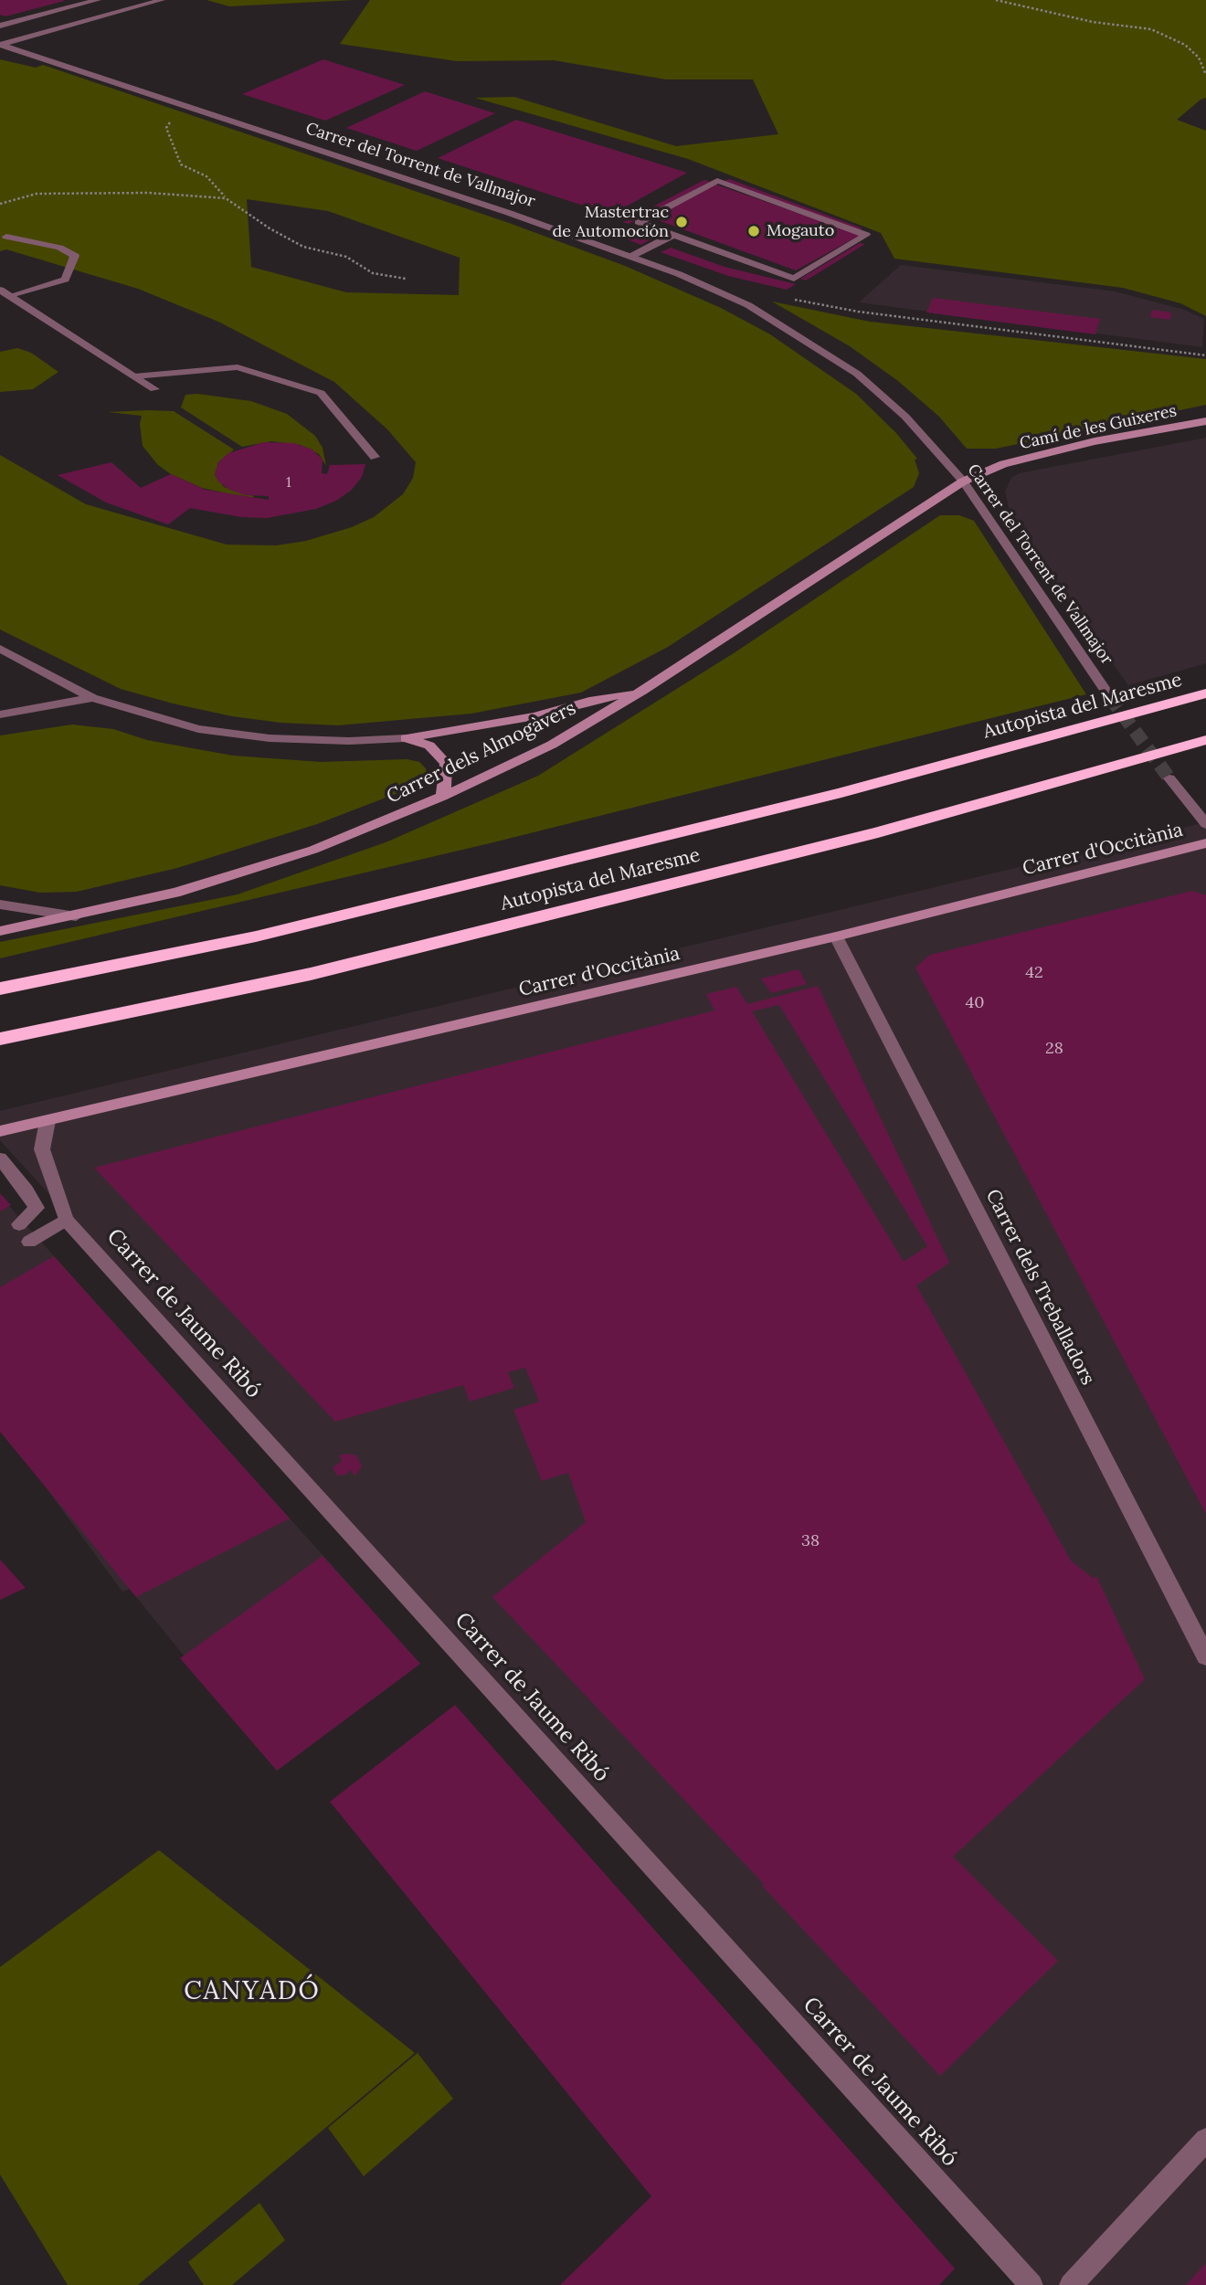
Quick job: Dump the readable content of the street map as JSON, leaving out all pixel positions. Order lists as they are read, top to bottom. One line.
{"streets":{"highway":["Autopista del Maresme"],"street":["Carrer del Torrent de Vallmajor","Camí de les Guixeres","Carrer dels Almogàvers","Carrer d'Occitània","Carrer dels Treballadors","Carrer de Jaume Ribó"]},"crossings":[["Carrer del Torrent de Vallmajor","Camí de les Guixeres"],["Carrer del Torrent de Vallmajor","Carrer dels Almogàvers"],["Camí de les Guixeres","Carrer dels Almogàvers"],["Carrer d'Occitània","Carrer dels Treballadors"],["Carrer d'Occitània","Carrer de Jaume Ribó"]],"districts":["CANYADÓ"],"places":["Mastertrac de Automoción","Mogauto"],"house_numbers":["1","42","40","28","38"]}
